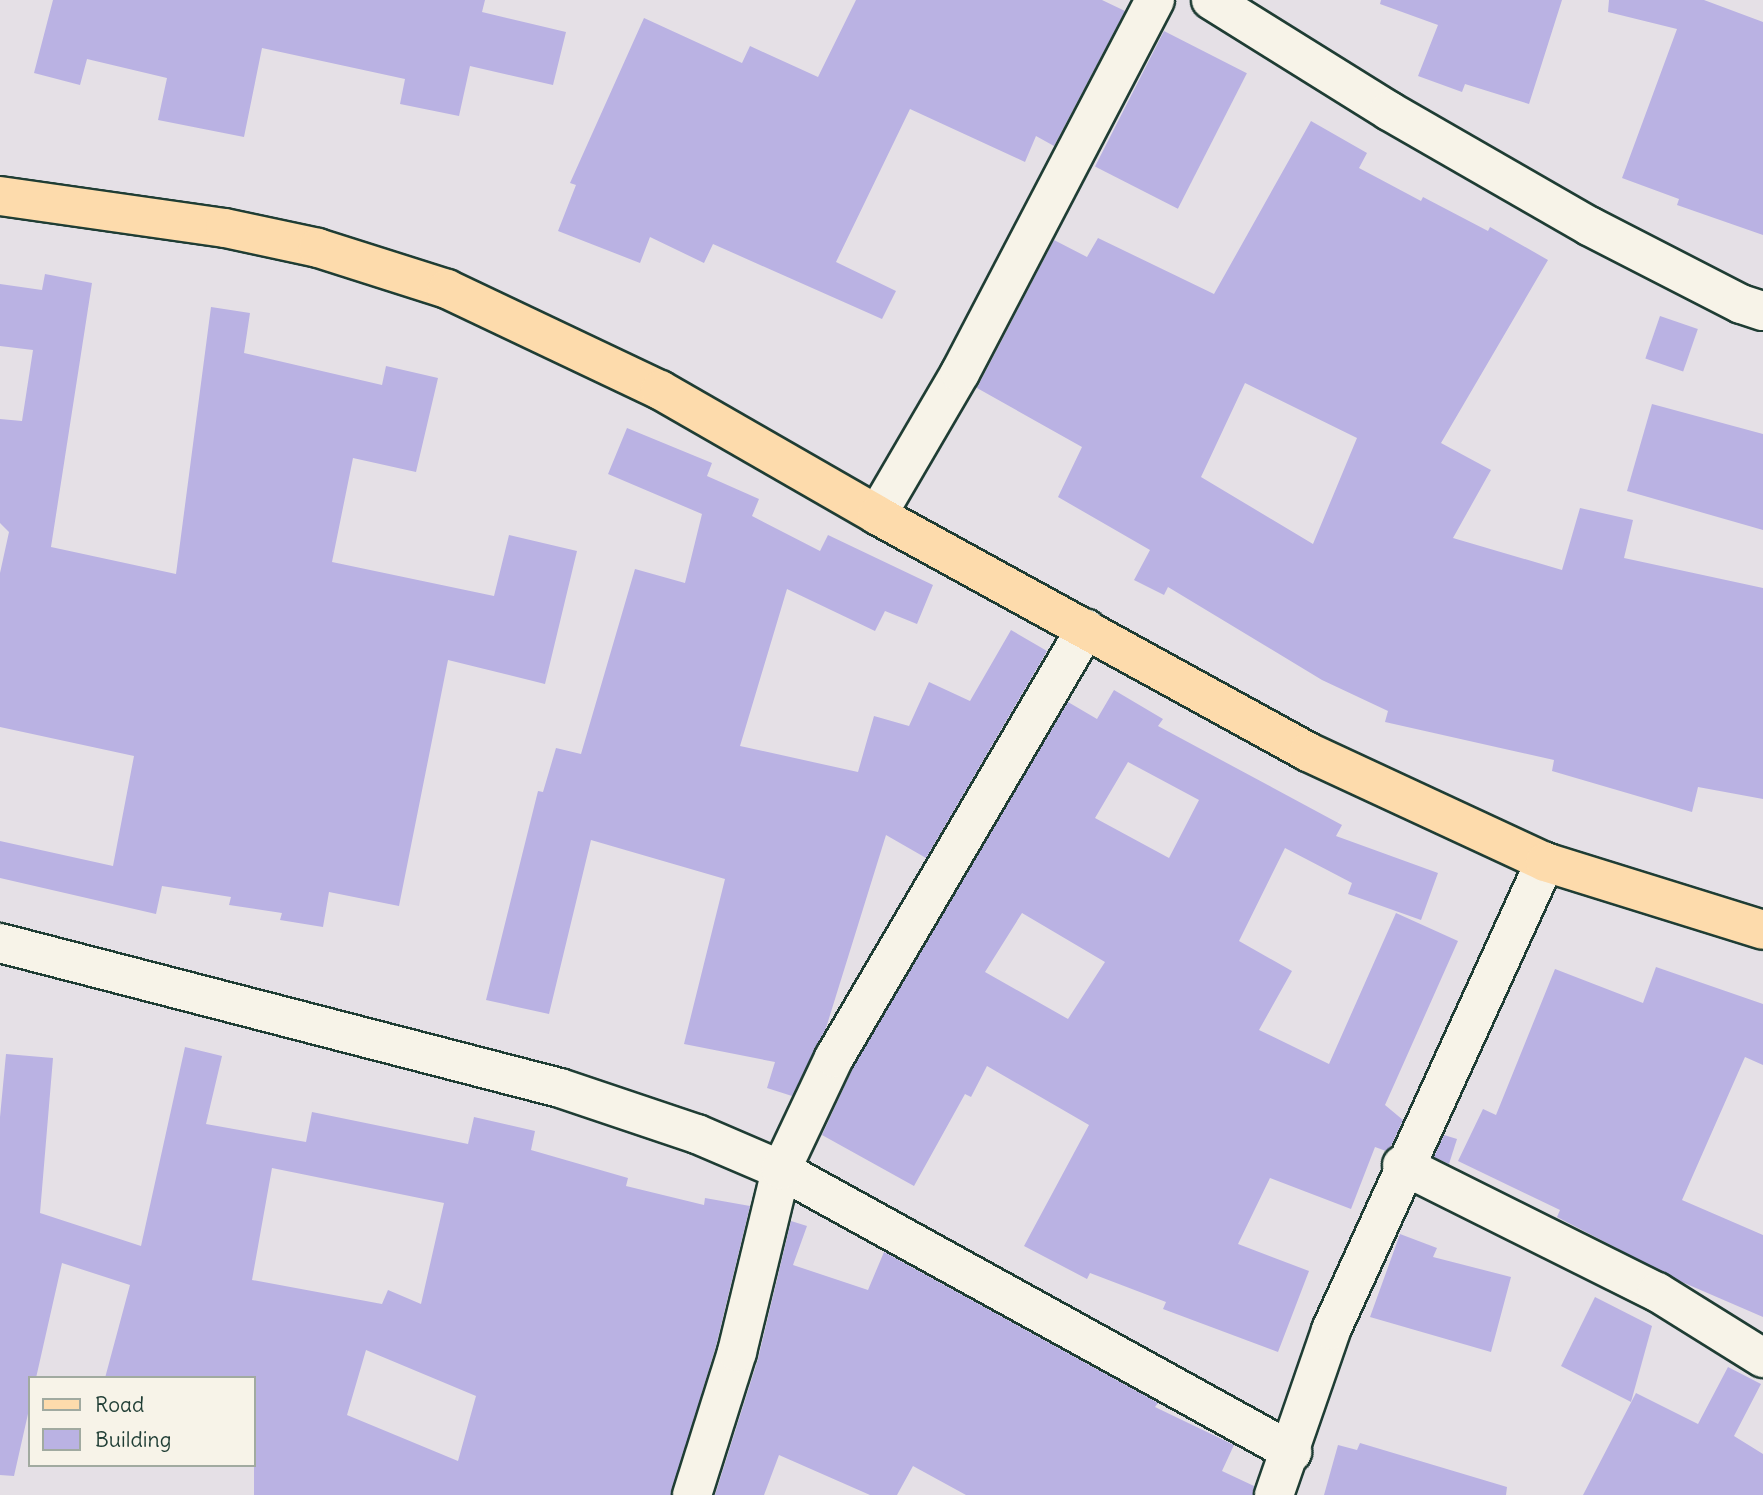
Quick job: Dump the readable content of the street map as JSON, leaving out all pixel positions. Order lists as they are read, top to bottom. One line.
{"legend":["Road","Building"]}
